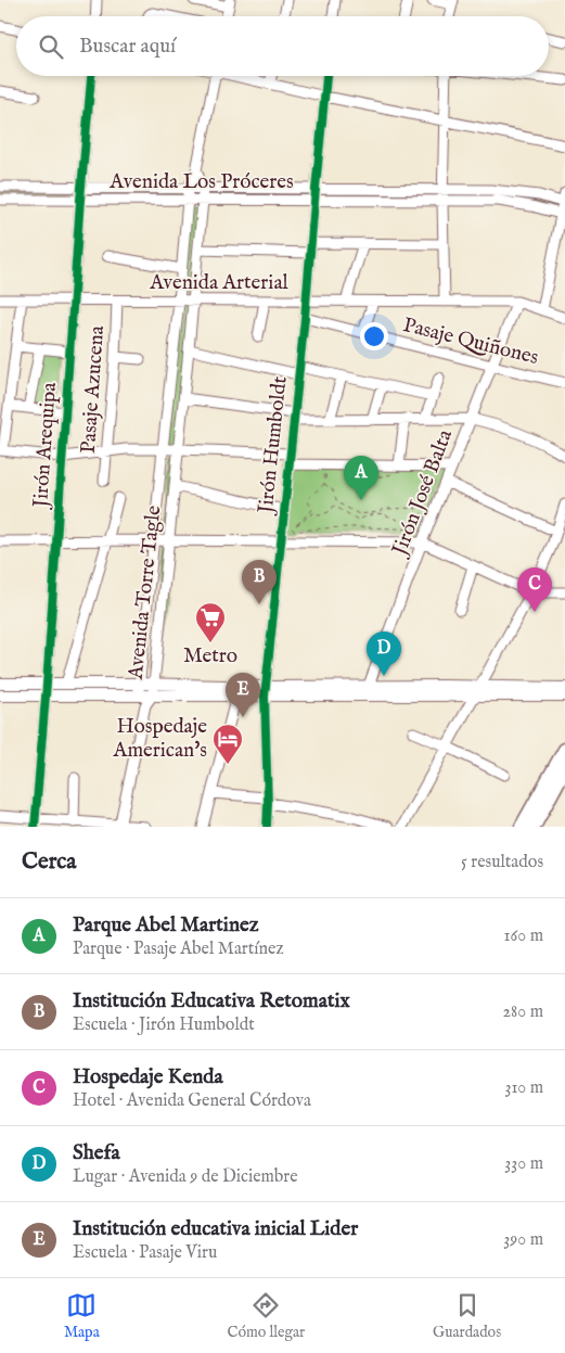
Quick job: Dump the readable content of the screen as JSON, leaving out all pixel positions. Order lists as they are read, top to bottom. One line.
{"streets":{"street":["Avenida Los Próceres","Avenida Arterial","Pasaje Quiñones","Pasaje Azucena","Jirón Arequipa","Jirón Humboldt","Jirón José Balta","Avenida Torre Tagle"]},"crossings":[["Avenida Los Próceres","Jirón Arequipa"],["Avenida Los Próceres","Jirón Humboldt"],["Avenida Los Próceres","Avenida Torre Tagle"],["Avenida Arterial","Pasaje Azucena"],["Avenida Arterial","Jirón Arequipa"],["Avenida Arterial","Jirón Humboldt"],["Avenida Arterial","Jirón José Balta"],["Avenida Arterial","Avenida Torre Tagle"],["Pasaje Quiñones","Jirón Humboldt"],["Pasaje Quiñones","Jirón José Balta"]],"places":{"supermarket":["Metro"],"hotel":["Hospedaje American's"]},"page":{"search":"Buscar aquí","pins":["A","B","C","D","E"],"heading":["Cerca","5 resultados"],"list":[{"mark":"A","name":"Parque Abel Martinez","note":"Parque · Pasaje Abel Martínez","value":"160 m"},{"mark":"B","name":"Institución Educativa Retomatix","note":"Escuela · Jirón Humboldt","value":"280 m"},{"mark":"C","name":"Hospedaje Kenda","note":"Hotel · Avenida General Córdova","value":"310 m"},{"mark":"D","name":"Shefa","note":"Lugar · Avenida 9 de Diciembre","value":"330 m"},{"mark":"E","name":"Institución educativa inicial Lider","note":"Escuela · Pasaje Viru","value":"390 m"}],"nav":["Mapa","Cómo llegar","Guardados"]}}
